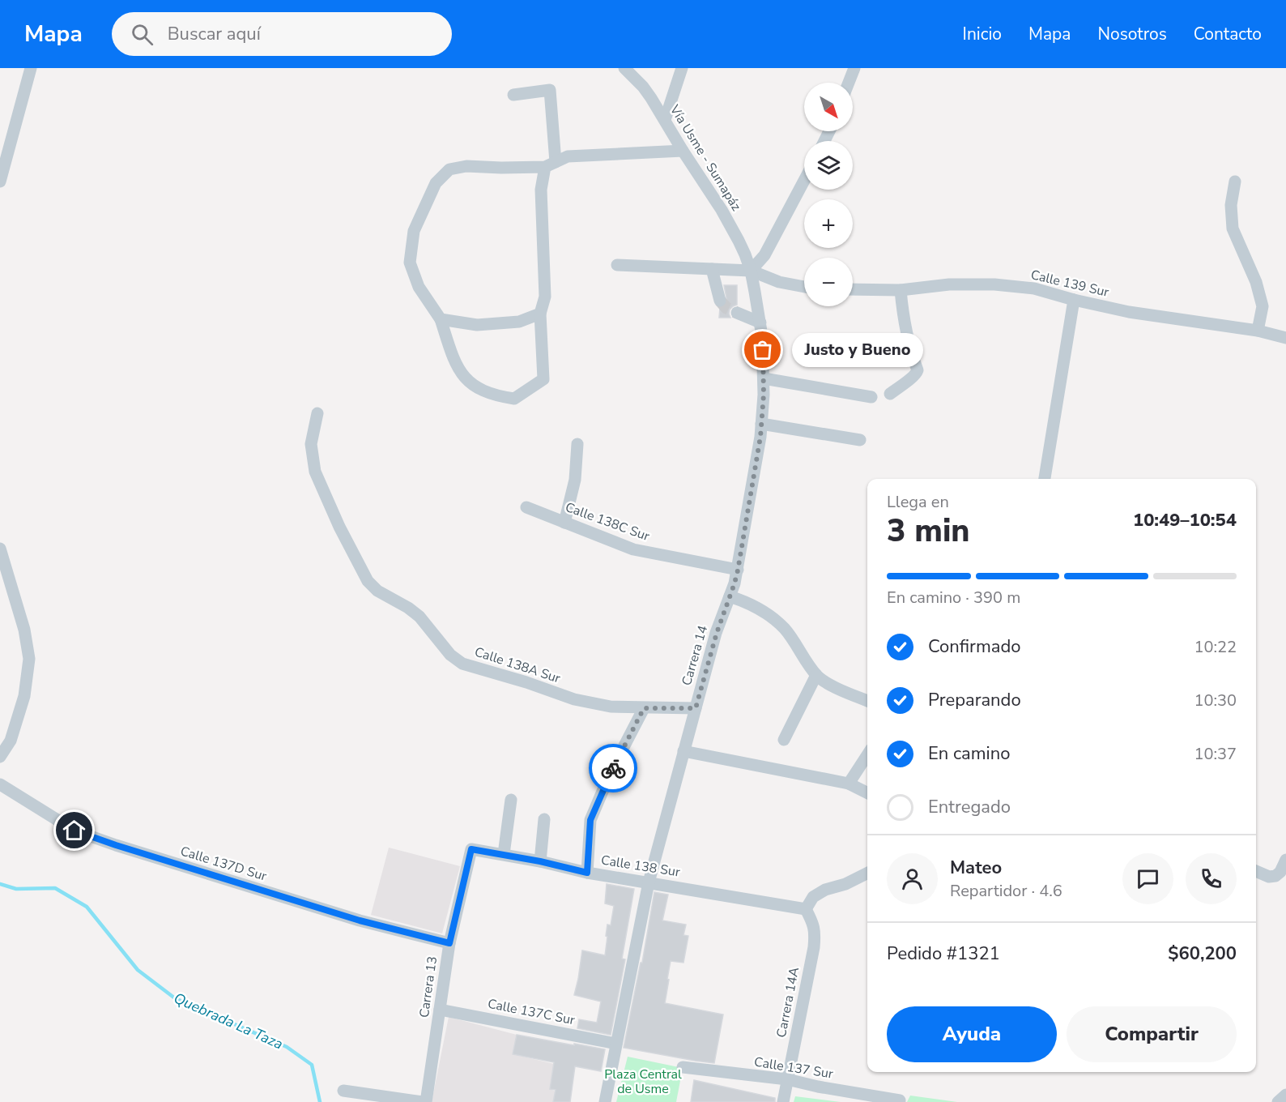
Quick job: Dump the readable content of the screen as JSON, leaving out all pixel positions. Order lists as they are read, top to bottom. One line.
{"streets":{"street":["Vía Usme - Sumapáz","Calle 139 Sur","Calle 138C Sur","Carrera 14","Calle 138A Sur","Calle 137D Sur","Calle 138 Sur","Carrera 13","Carrera 14A","Calle 137C Sur","Calle 137 Sur"]},"crossings":[["Vía Usme - Sumapáz","Carrera 14"],["Calle 138C Sur","Carrera 14"],["Carrera 14","Calle 138A Sur"],["Carrera 14","Calle 138 Sur"],["Carrera 14","Calle 137C Sur"],["Calle 137D Sur","Carrera 13"],["Calle 138 Sur","Carrera 13"],["Calle 138 Sur","Carrera 14A"],["Carrera 13","Calle 137C Sur"],["Carrera 14A","Calle 137 Sur"]],"water":["Quebrada La Taza"],"parks":["Plaza Central de Usme"],"places":["Justo y Bueno"],"north":"bottom right","page":{"header":"Mapa","search":"Buscar aquí","nav":["Inicio","Mapa","Nosotros","Contacto"],"map_buttons":["+","−"],"bubble":"Justo y Bueno","heading":["3 min","Llega en","10:49–10:54"],"panel":["Mateo","Repartidor · 4.6","Pedido #1321","$60,200"],"bar":"En camino · 390 m","list":[["Confirmado","10:22"],["Preparando","10:30"],["En camino","10:37"],"Entregado"],"buttons":["Ayuda","Compartir"]}}
